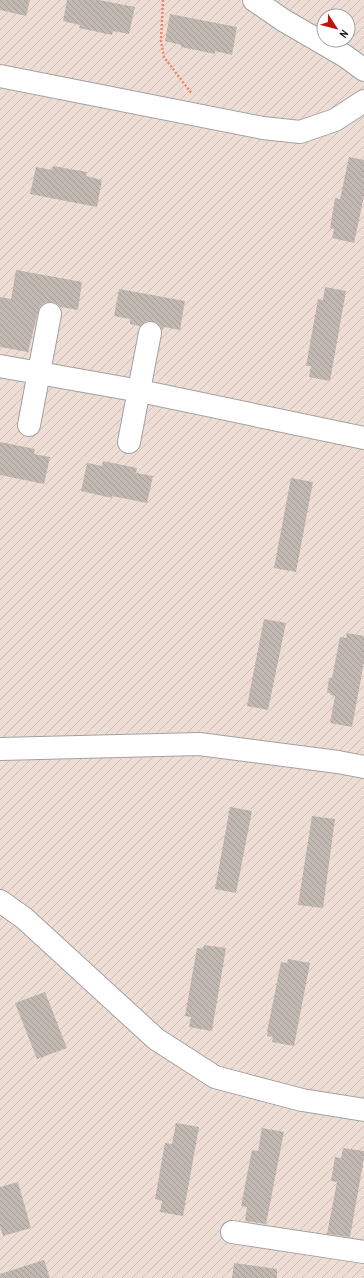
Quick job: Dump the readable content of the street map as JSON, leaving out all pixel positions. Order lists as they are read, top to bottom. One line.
{"north":"bottom right"}
